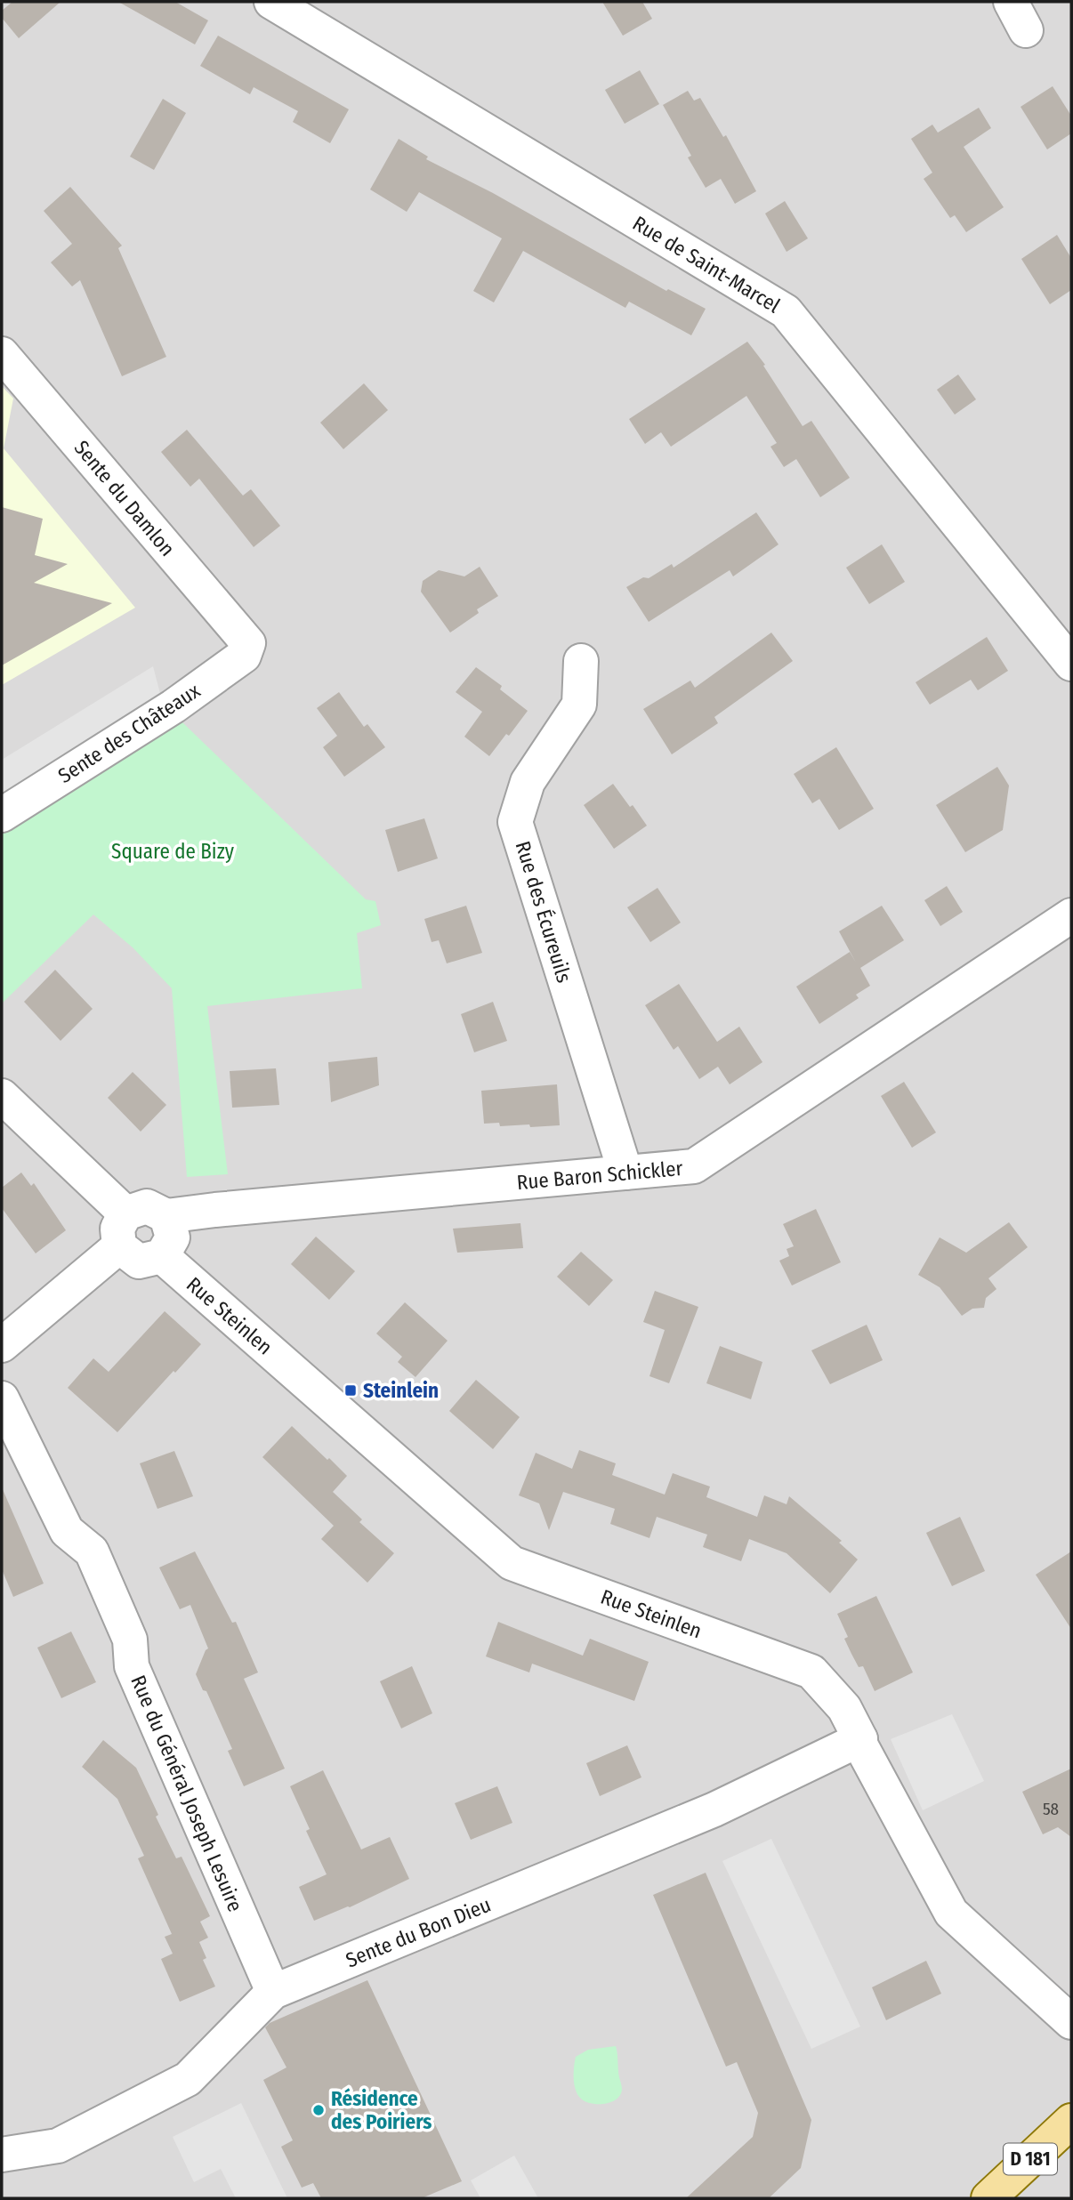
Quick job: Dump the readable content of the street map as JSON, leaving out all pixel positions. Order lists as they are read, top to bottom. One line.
{"streets":{"main road":["D 181"],"street":["Rue de Saint-Marcel","Sente du Damlon","Sente des Châteaux","Rue des Écureuils","Rue Baron Schickler","Rue Steinlen","Rue du Général Joseph Lesuire","Sente du Bon Dieu"]},"crossings":[["Sente du Damlon","Sente des Châteaux"],["Rue des Écureuils","Rue Baron Schickler"],["Rue Baron Schickler","Rue Steinlen"],["Rue Steinlen","Sente du Bon Dieu"],["Rue du Général Joseph Lesuire","Sente du Bon Dieu"]],"parks":["Square de Bizy"],"places":{"transit":["Steinlein"],"other":["Résidence des Poiriers"]},"house_numbers":["58"]}
